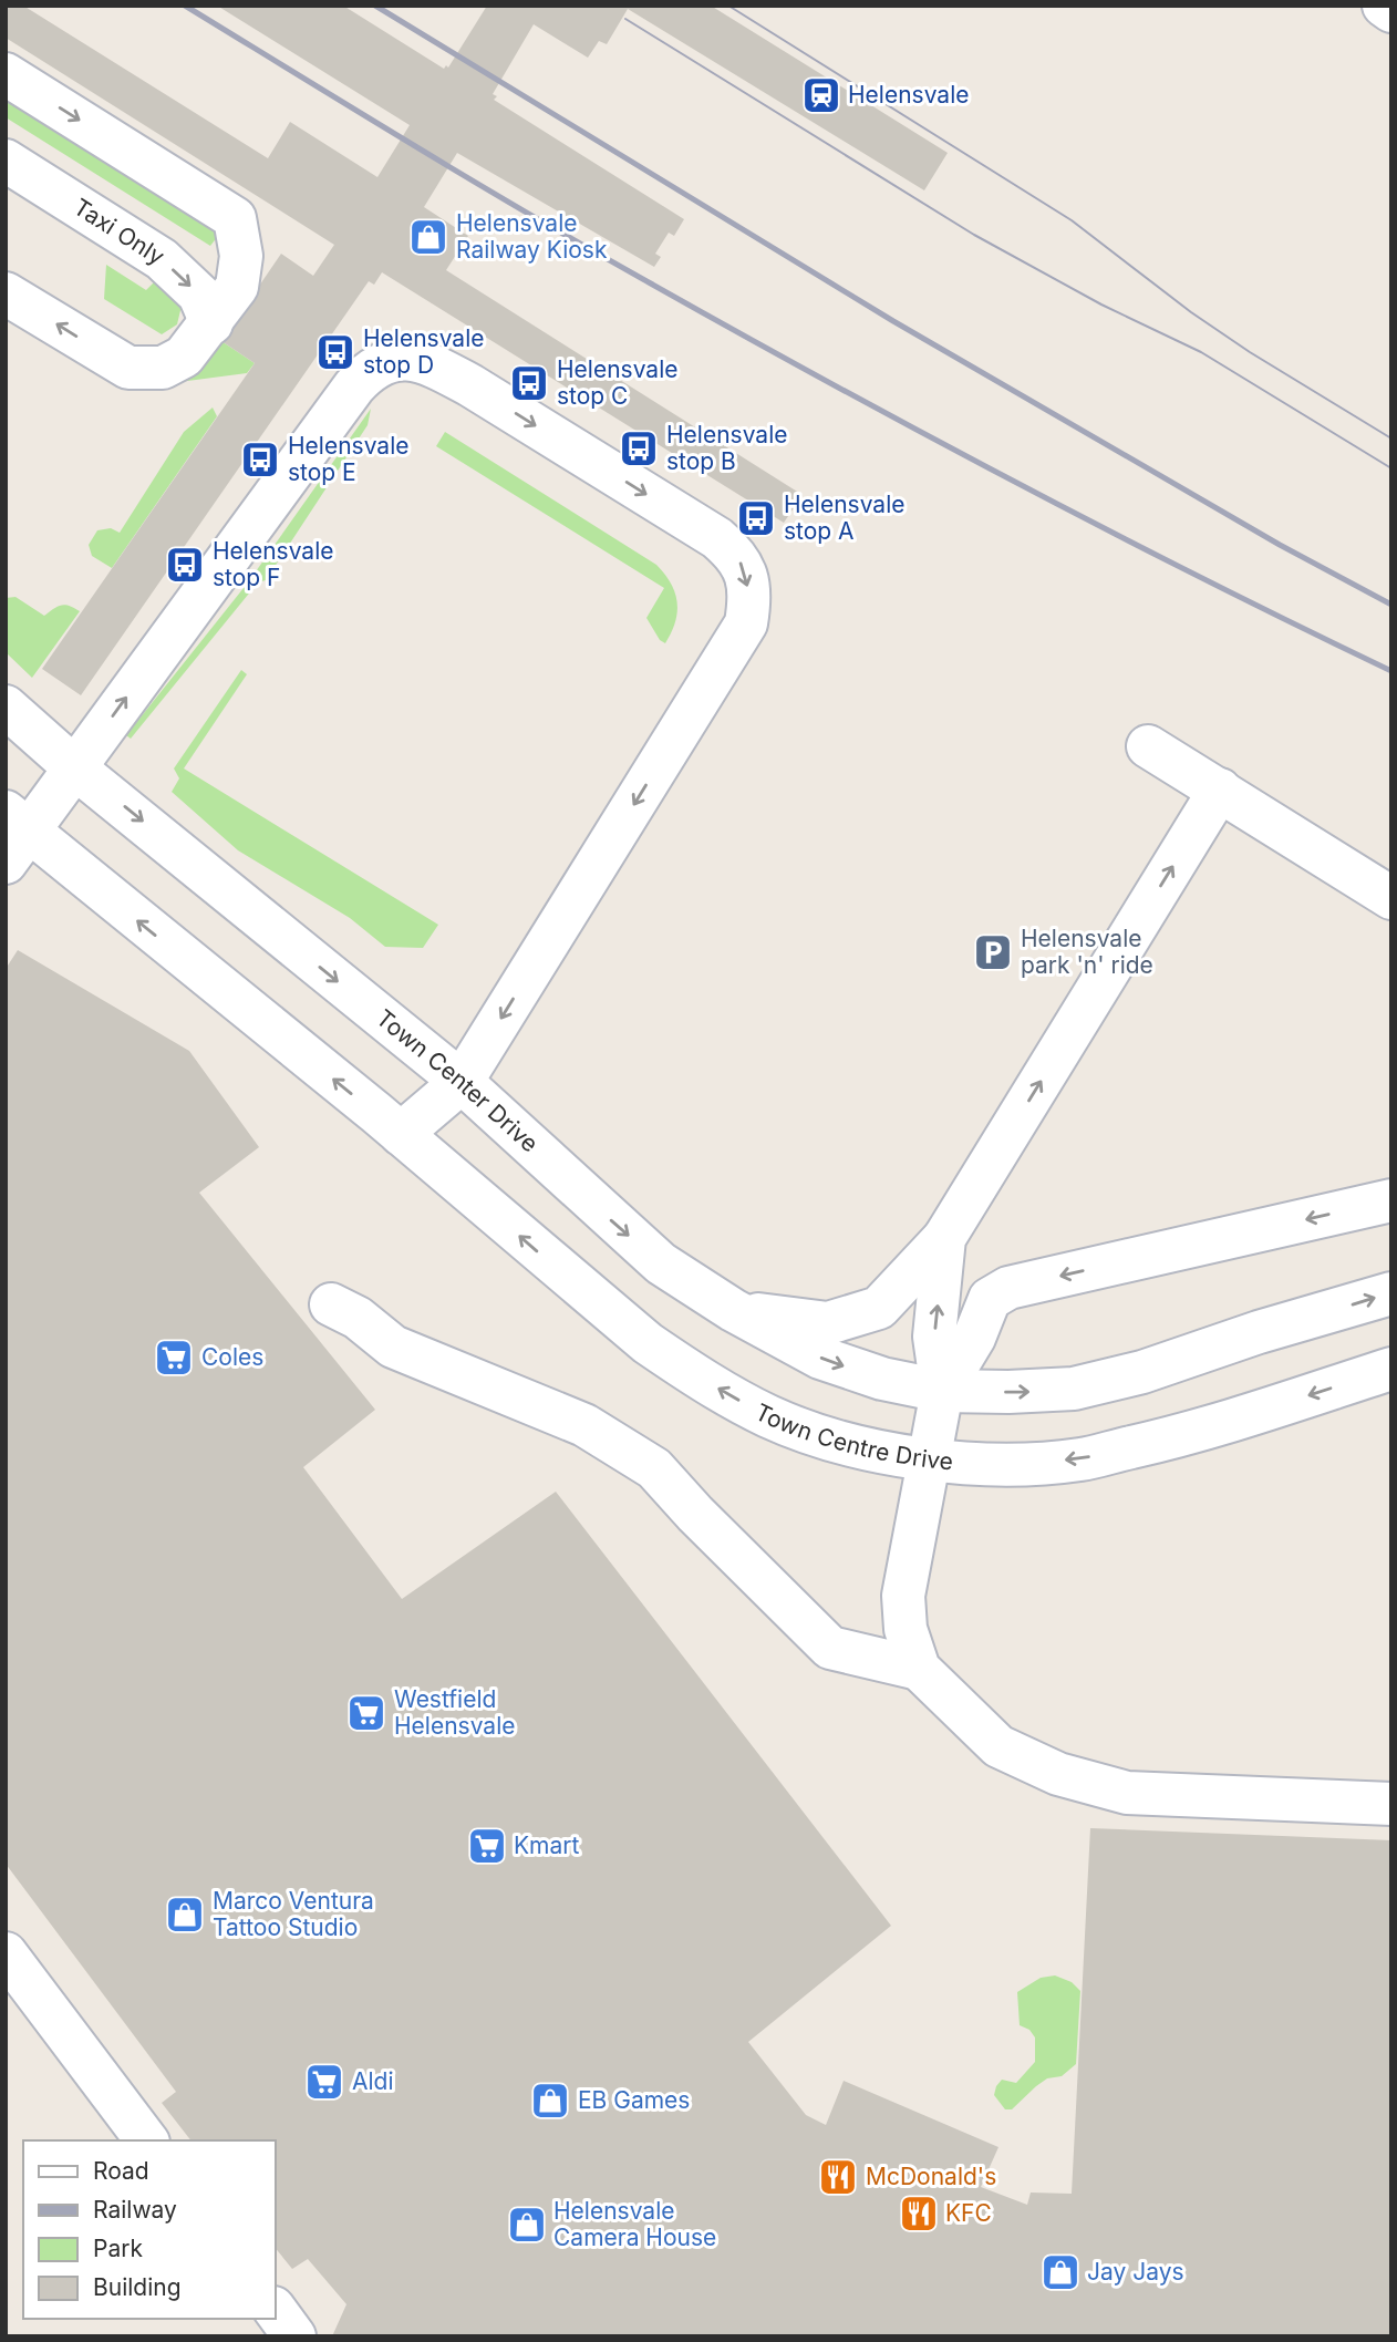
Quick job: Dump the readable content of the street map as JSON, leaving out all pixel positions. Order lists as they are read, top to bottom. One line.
{"streets":{"street":["Taxi Only","Town Center Drive","Town Centre Drive"]},"one_way":["Taxi Only"],"places":{"station":["Helensvale"],"shop":["Helensvale Railway Kiosk","Marco Ventura Tattoo Studio","EB Games","Helensvale Camera House","Jay Jays"],"bus stop":["Helensvale stop D","Helensvale stop C","Helensvale stop B","Helensvale stop E","Helensvale stop A","Helensvale stop F"],"parking":["Helensvale park 'n' ride"],"supermarket":["Coles","Westfield Helensvale","Kmart","Aldi"],"restaurant":["McDonald's","KFC"]},"legend":["Road","Railway","Park","Building"]}
